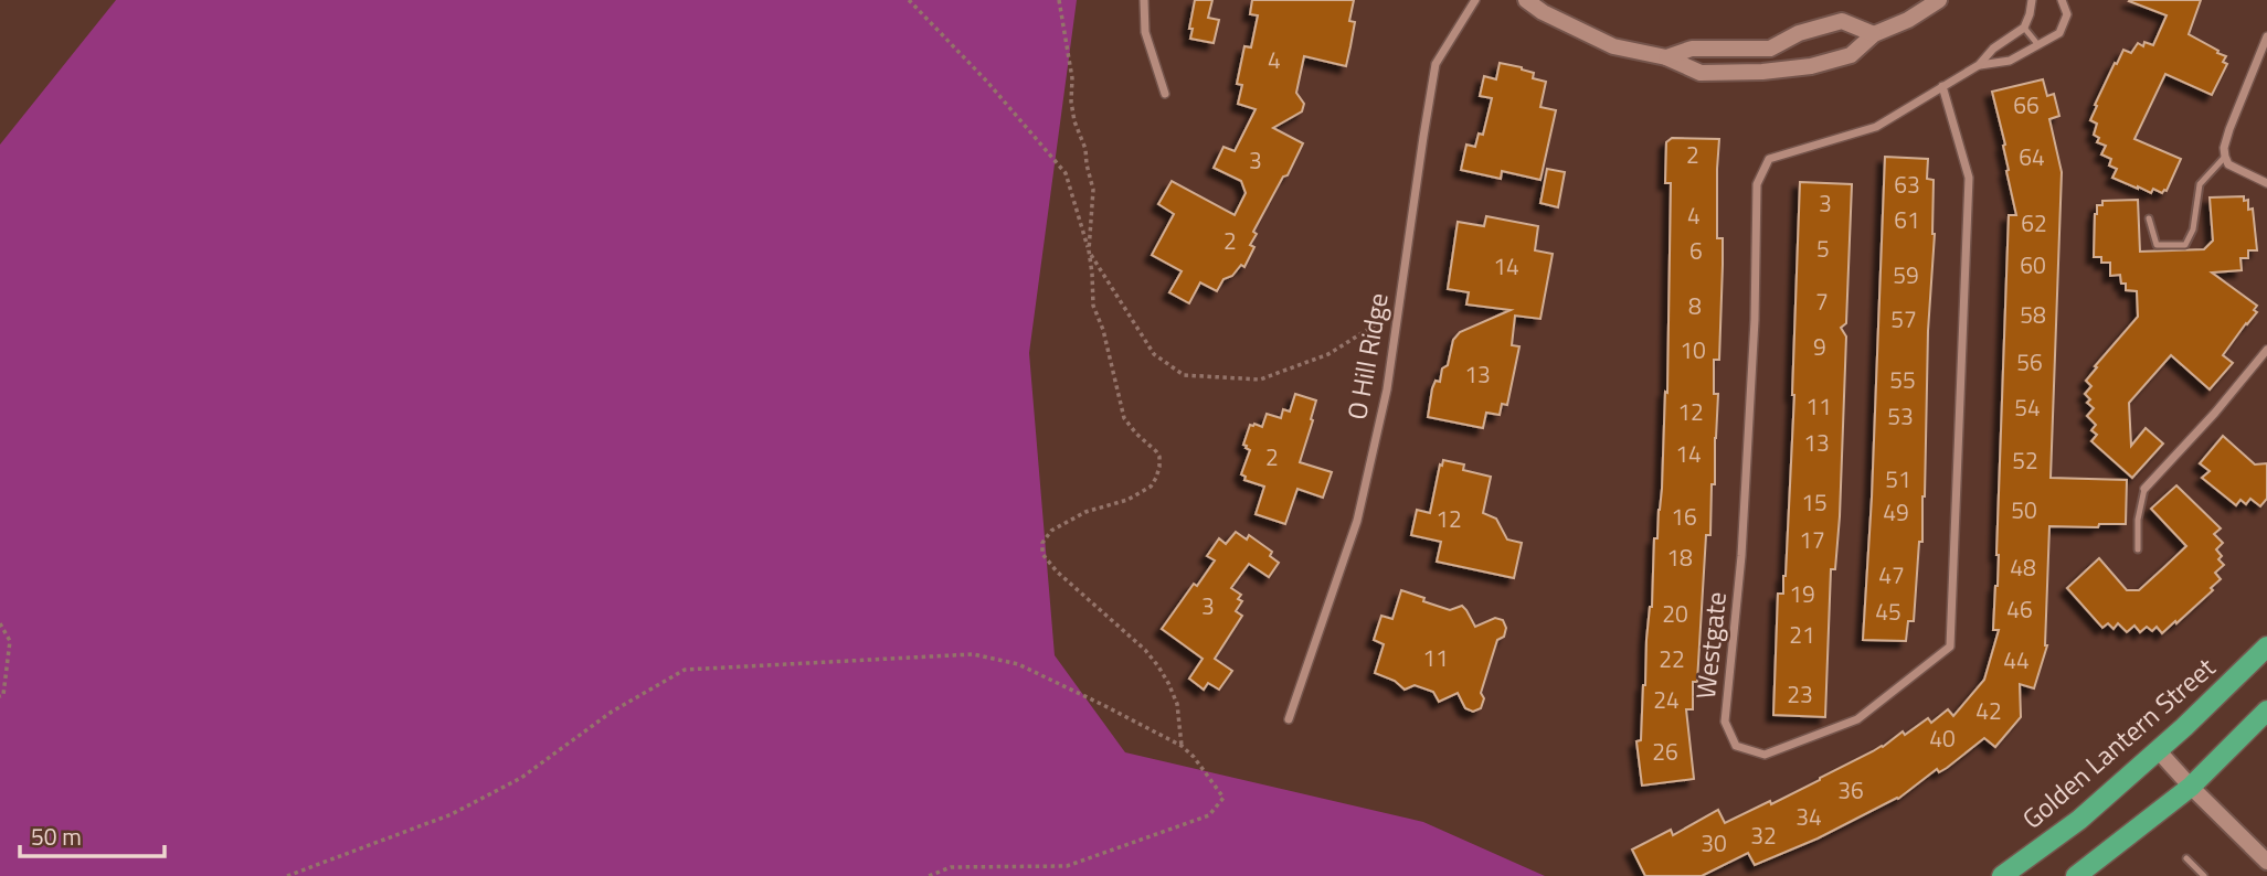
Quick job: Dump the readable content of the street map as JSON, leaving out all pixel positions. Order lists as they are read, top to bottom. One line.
{"streets":{"main road":["Golden Lantern Street"],"street":["O Hill Ridge","Westgate"]},"house_numbers":["4","66","2","64","3","63","3","4","61","62","2","5","6","60","14","59","7","8","58","57","9","10","56","13","55","11","54","12","53","13","14","2","52","51","15","50","49","16","12","17","18","48","47","19","3","46","45","20","21","11","22","44","23","24","42","40","26","36","34","32","30"],"scale_bar":"50 m"}
